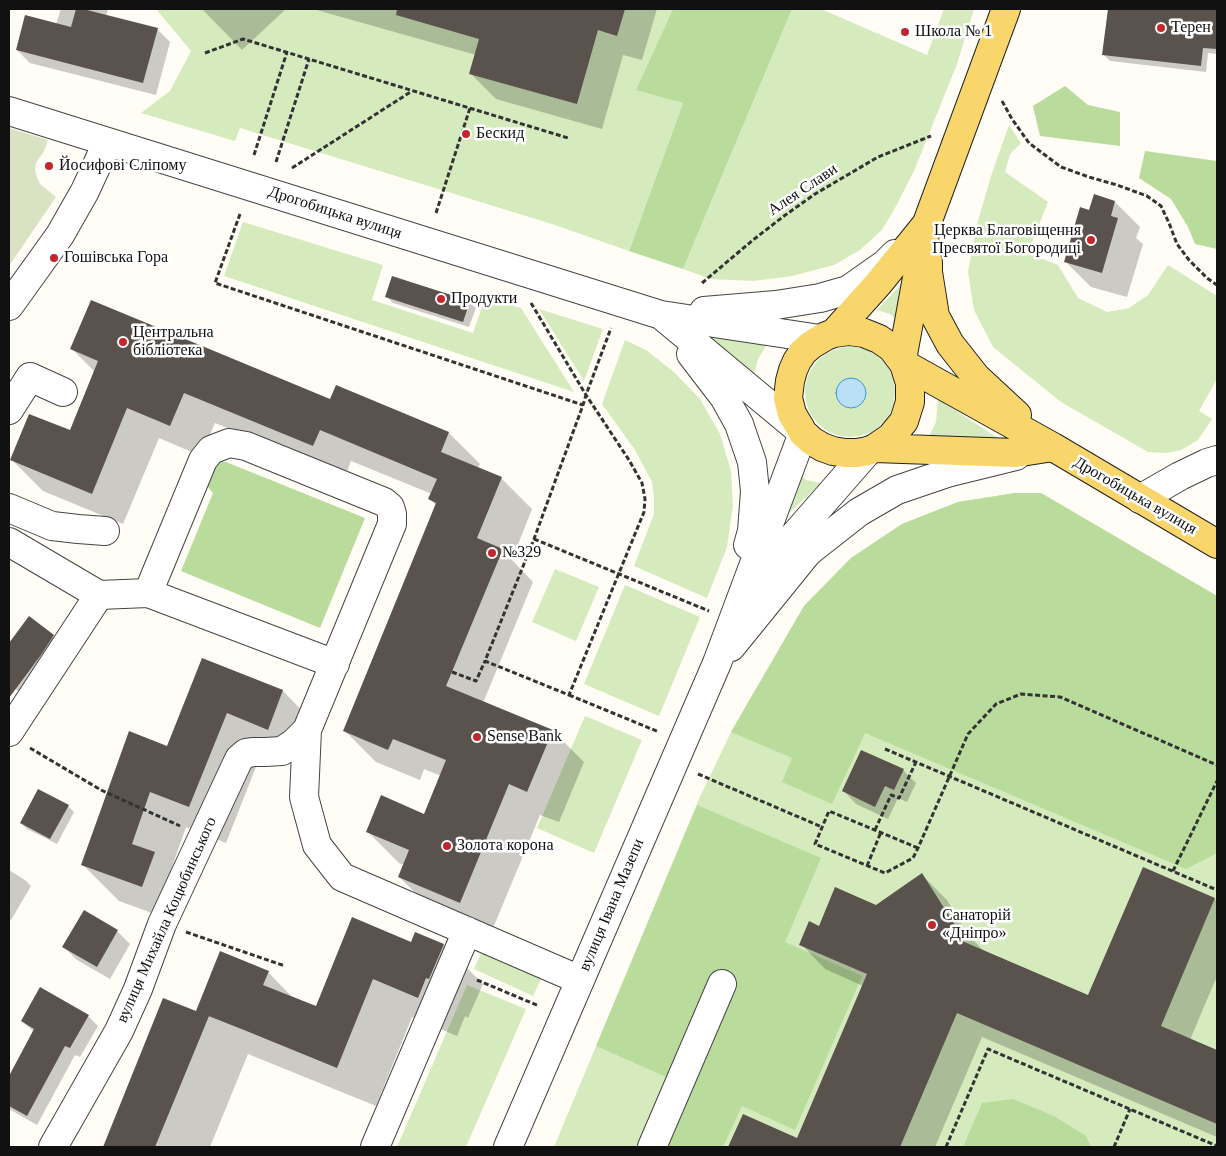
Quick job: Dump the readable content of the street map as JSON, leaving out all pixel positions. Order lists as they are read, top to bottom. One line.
{"streets":{"main road":["Дрогобицька вулиця"],"street":["вулиця Івана Мазепи","вулиця Михайла Коцюбинського"],"path":["Алея Слави"]},"places":["Терен","Школа № 1","Бескид","Йосифові Сліпому","Церква Благовіщення Пресвятої Богородиці","Гошівська Гора","Продукти","Центральна бібліотека","№329","Sense Bank","Золота корона","Санаторій «Дніпро»"]}
